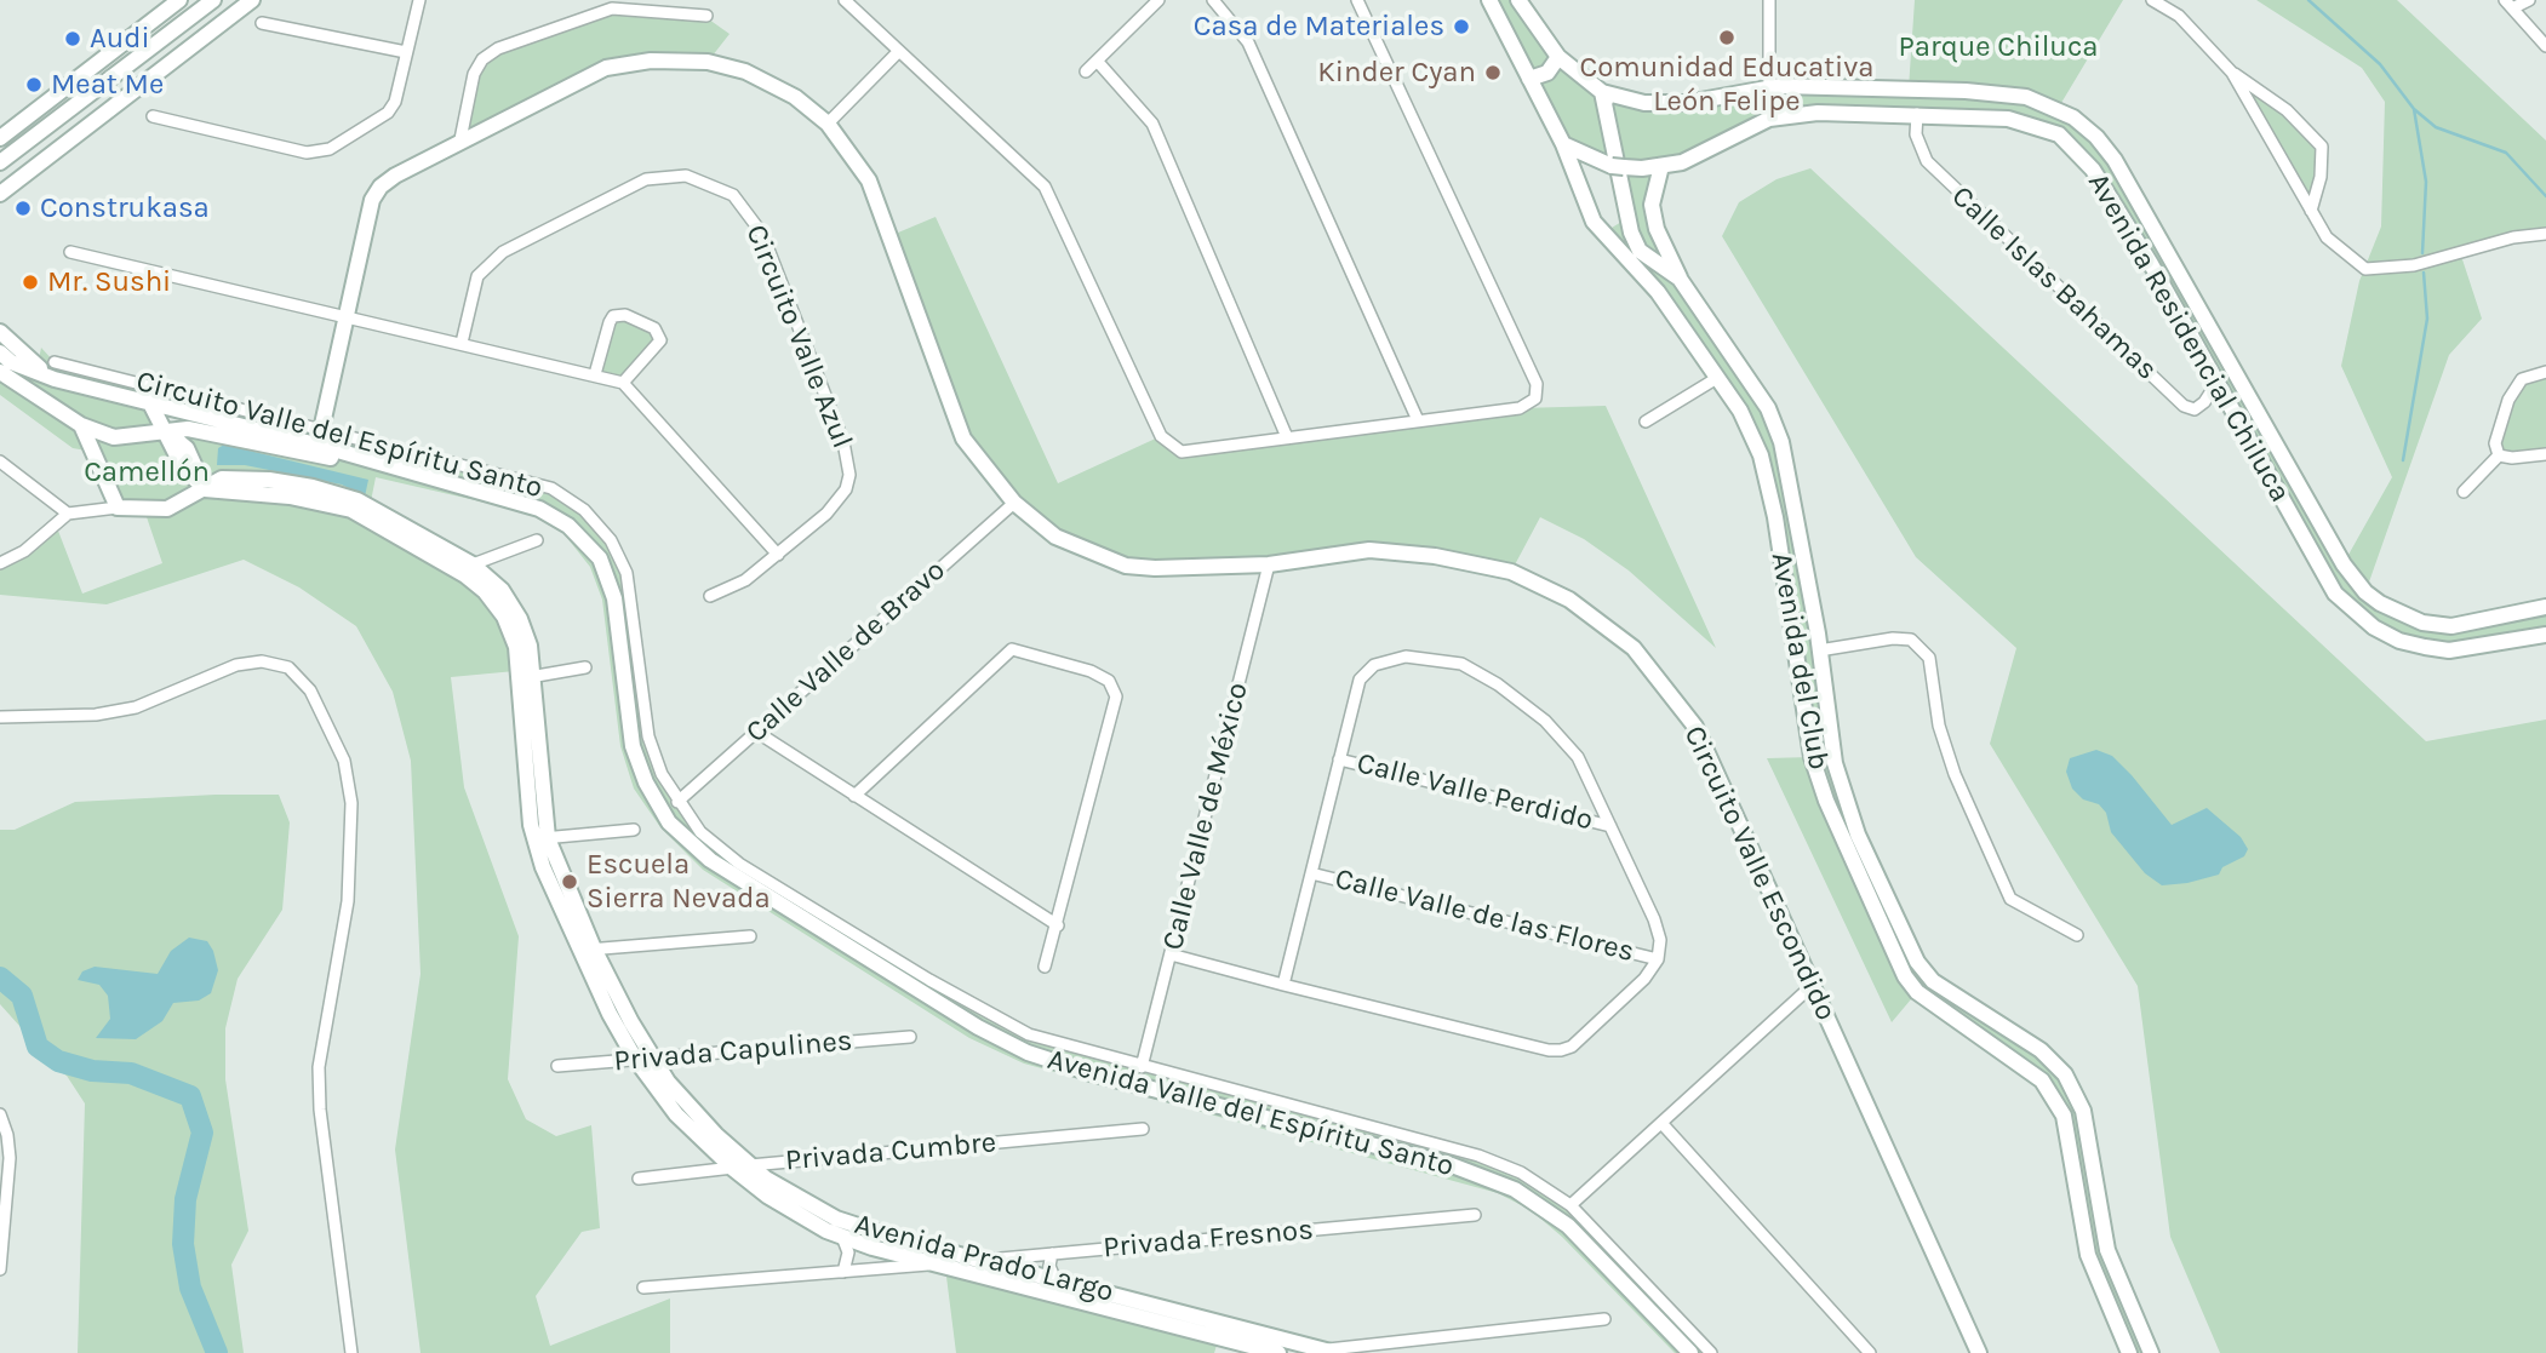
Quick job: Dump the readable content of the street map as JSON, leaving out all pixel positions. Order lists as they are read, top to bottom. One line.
{"streets":{"street":["Calle Islas Bahamas","Circuito Valle Azul","Avenida Residencial Chiluca","Circuito Valle del Espíritu Santo","Calle Valle de Bravo","Avenida del Club","Calle Valle Perdido","Calle Valle de México","Circuito Valle Escondido","Calle Valle de las Flores","Privada Capulines","Avenida Valle del Espíritu Santo","Privada Cumbre","Privada Fresnos","Avenida Prado Largo"]},"crossings":[["Calle Islas Bahamas","Avenida Residencial Chiluca"],["Avenida Residencial Chiluca","Avenida del Club"],["Circuito Valle del Espíritu Santo","Calle Valle de Bravo"],["Circuito Valle del Espíritu Santo","Calle Valle de México"],["Circuito Valle del Espíritu Santo","Circuito Valle Escondido"],["Circuito Valle del Espíritu Santo","Avenida Valle del Espíritu Santo"],["Calle Valle de Bravo","Circuito Valle Escondido"],["Calle Valle de México","Circuito Valle Escondido"],["Circuito Valle Escondido","Avenida Valle del Espíritu Santo"],["Privada Capulines","Avenida Prado Largo"],["Privada Cumbre","Avenida Prado Largo"],["Privada Fresnos","Avenida Prado Largo"]],"parks":["Parque Chiluca","Camellón"],"places":["Casa de Materiales","Comunidad Educativa León Felipe","Audi","Kinder Cyan","Meat Me","Construkasa","Mr. Sushi","Escuela Sierra Nevada"]}
